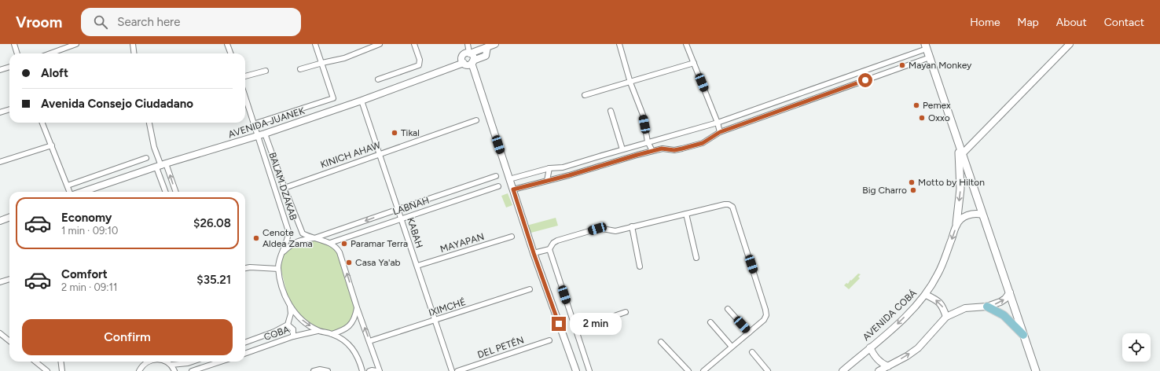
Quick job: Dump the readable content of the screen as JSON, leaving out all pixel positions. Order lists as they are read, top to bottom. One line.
{"streets":{"street":["AVENIDA JUANEK","KINICH AHAW","BALAM DZAKAB","LABNAH","KABAH","MAYAPAN","IXIMCHÉ","AVENIDA COBÁ","COBA","DEL PETÉN"]},"crossings":[["AVENIDA JUANEK","BALAM DZAKAB"],["AVENIDA JUANEK","KABAH"],["KINICH AHAW","KABAH"],["BALAM DZAKAB","LABNAH"],["BALAM DZAKAB","COBA"],["LABNAH","KABAH"],["LABNAH","COBA"],["KABAH","MAYAPAN"],["KABAH","IXIMCHÉ"]],"places":["Mayan Monkey","Pemex","Oxxo","Tikal","Motto by Hilton","Big Charro","Cenote Aldea Zama","Paramar Terra","Casa Ya'ab"],"page":{"header":"Vroom","search":"Search here","nav":["Home","Map","About","Contact"],"banner":["Aloft","Avenida Consejo Ciudadano"],"list":[{"name":"Economy","note":"1 min · 09:10","value":"$26.08"},{"name":"Comfort","note":"2 min · 09:11","value":"$35.21"}],"bubble":"2 min","buttons":"Confirm"}}
